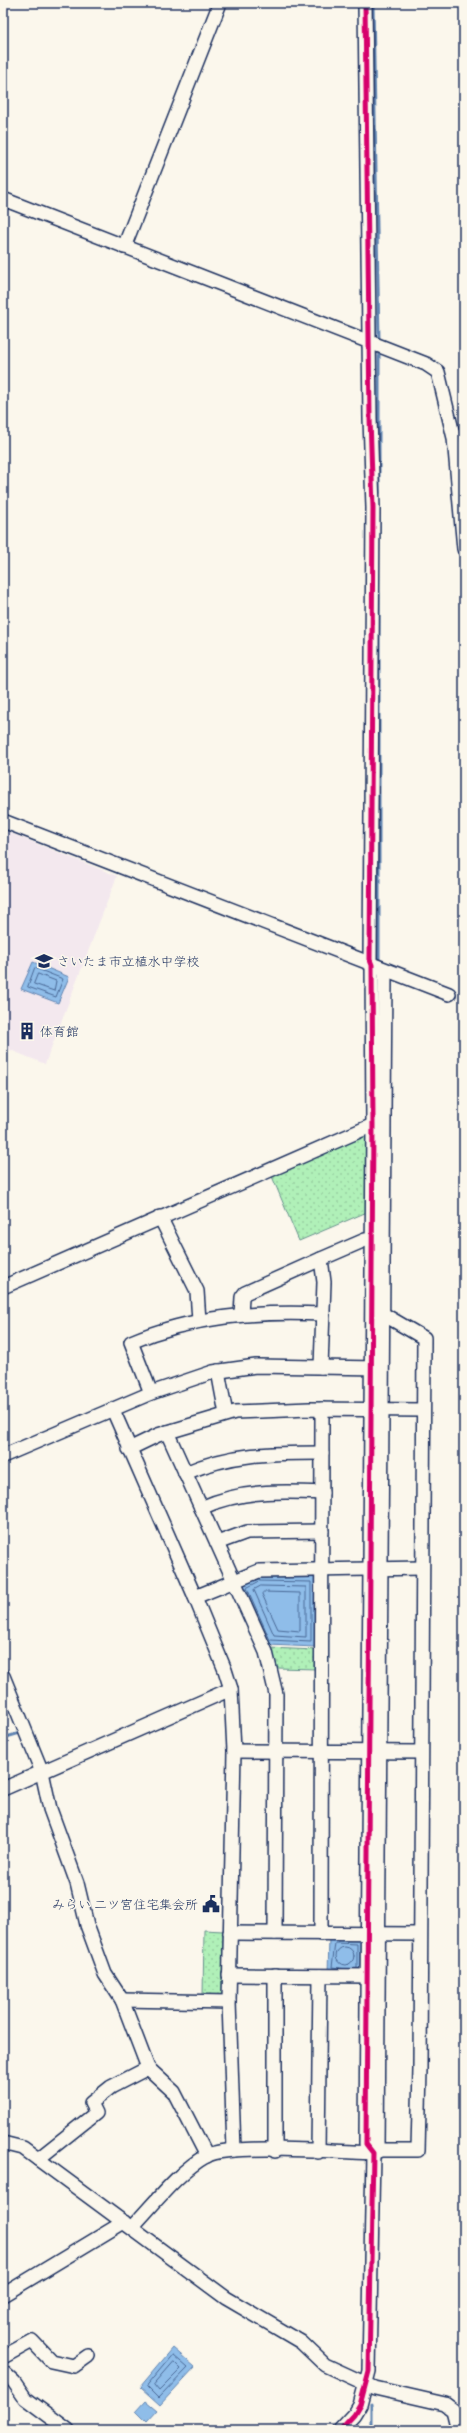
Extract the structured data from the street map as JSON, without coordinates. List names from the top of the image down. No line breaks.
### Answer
{"places":{"school or university":["さいたま市立植水中学校"],"building":["体育館"],"public building":["みらい 二ツ宮住宅集会所"]}}
